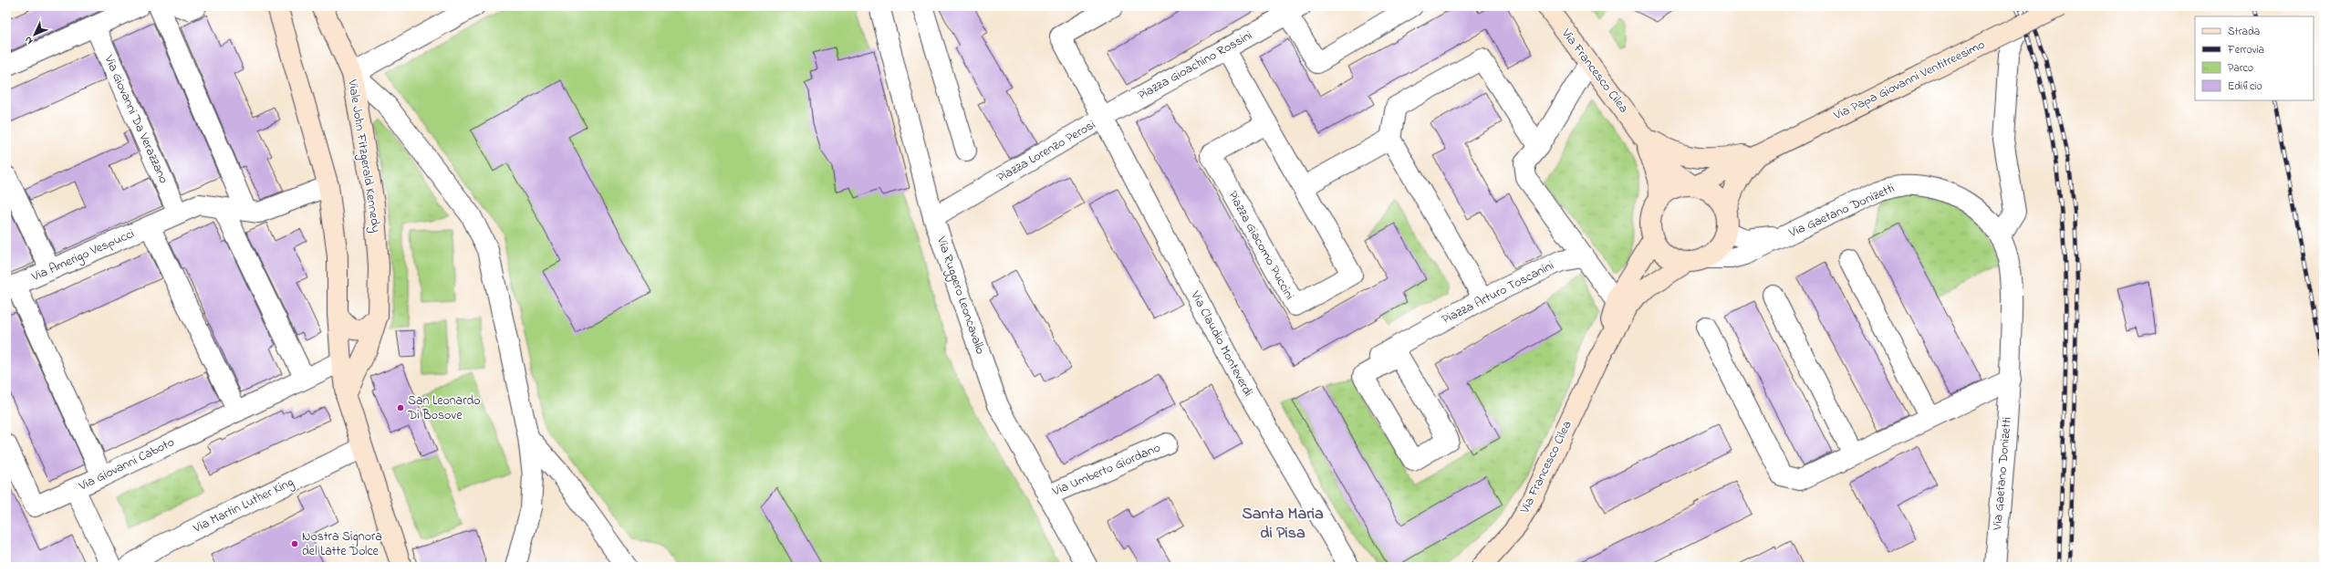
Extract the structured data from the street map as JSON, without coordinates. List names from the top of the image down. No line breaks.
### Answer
{"streets":{"street":["Piazza Gioachino Rossini","Via Francesco Cilea","Via Papa Giovanni Ventitreesimo","Via Giovanni Da Verazzano","Piazza Lorenzo Perosi","Viale John Fitzgerald Kennedy","Via Gaetano Donizetti","Piazza Giacomo Puccini","Via Amerigo Vespucci","Piazza Arturo Toscanini","Via Ruggero Leoncavallo","Via Claudio Monteverdi","Via Giovanni Caboto","Via Umberto Giordano","Via Martin Luther King"]},"crossings":[["Piazza Gioachino Rossini","Piazza Lorenzo Perosi"],["Piazza Gioachino Rossini","Piazza Giacomo Puccini"],["Piazza Gioachino Rossini","Via Claudio Monteverdi"],["Via Francesco Cilea","Via Papa Giovanni Ventitreesimo"],["Via Francesco Cilea","Via Gaetano Donizetti"],["Via Papa Giovanni Ventitreesimo","Via Gaetano Donizetti"],["Via Giovanni Da Verazzano","Via Amerigo Vespucci"],["Piazza Lorenzo Perosi","Via Ruggero Leoncavallo"],["Piazza Lorenzo Perosi","Via Claudio Monteverdi"],["Via Amerigo Vespucci","Via Giovanni Caboto"],["Via Ruggero Leoncavallo","Via Umberto Giordano"]],"districts":["Santa Maria di Pisa"],"places":["San Leonardo Di Bosove","Nostra Signora del Latte Dolce"],"legend":["Strada","Ferrovia","Parco","Edificio"],"north":"bottom left"}
